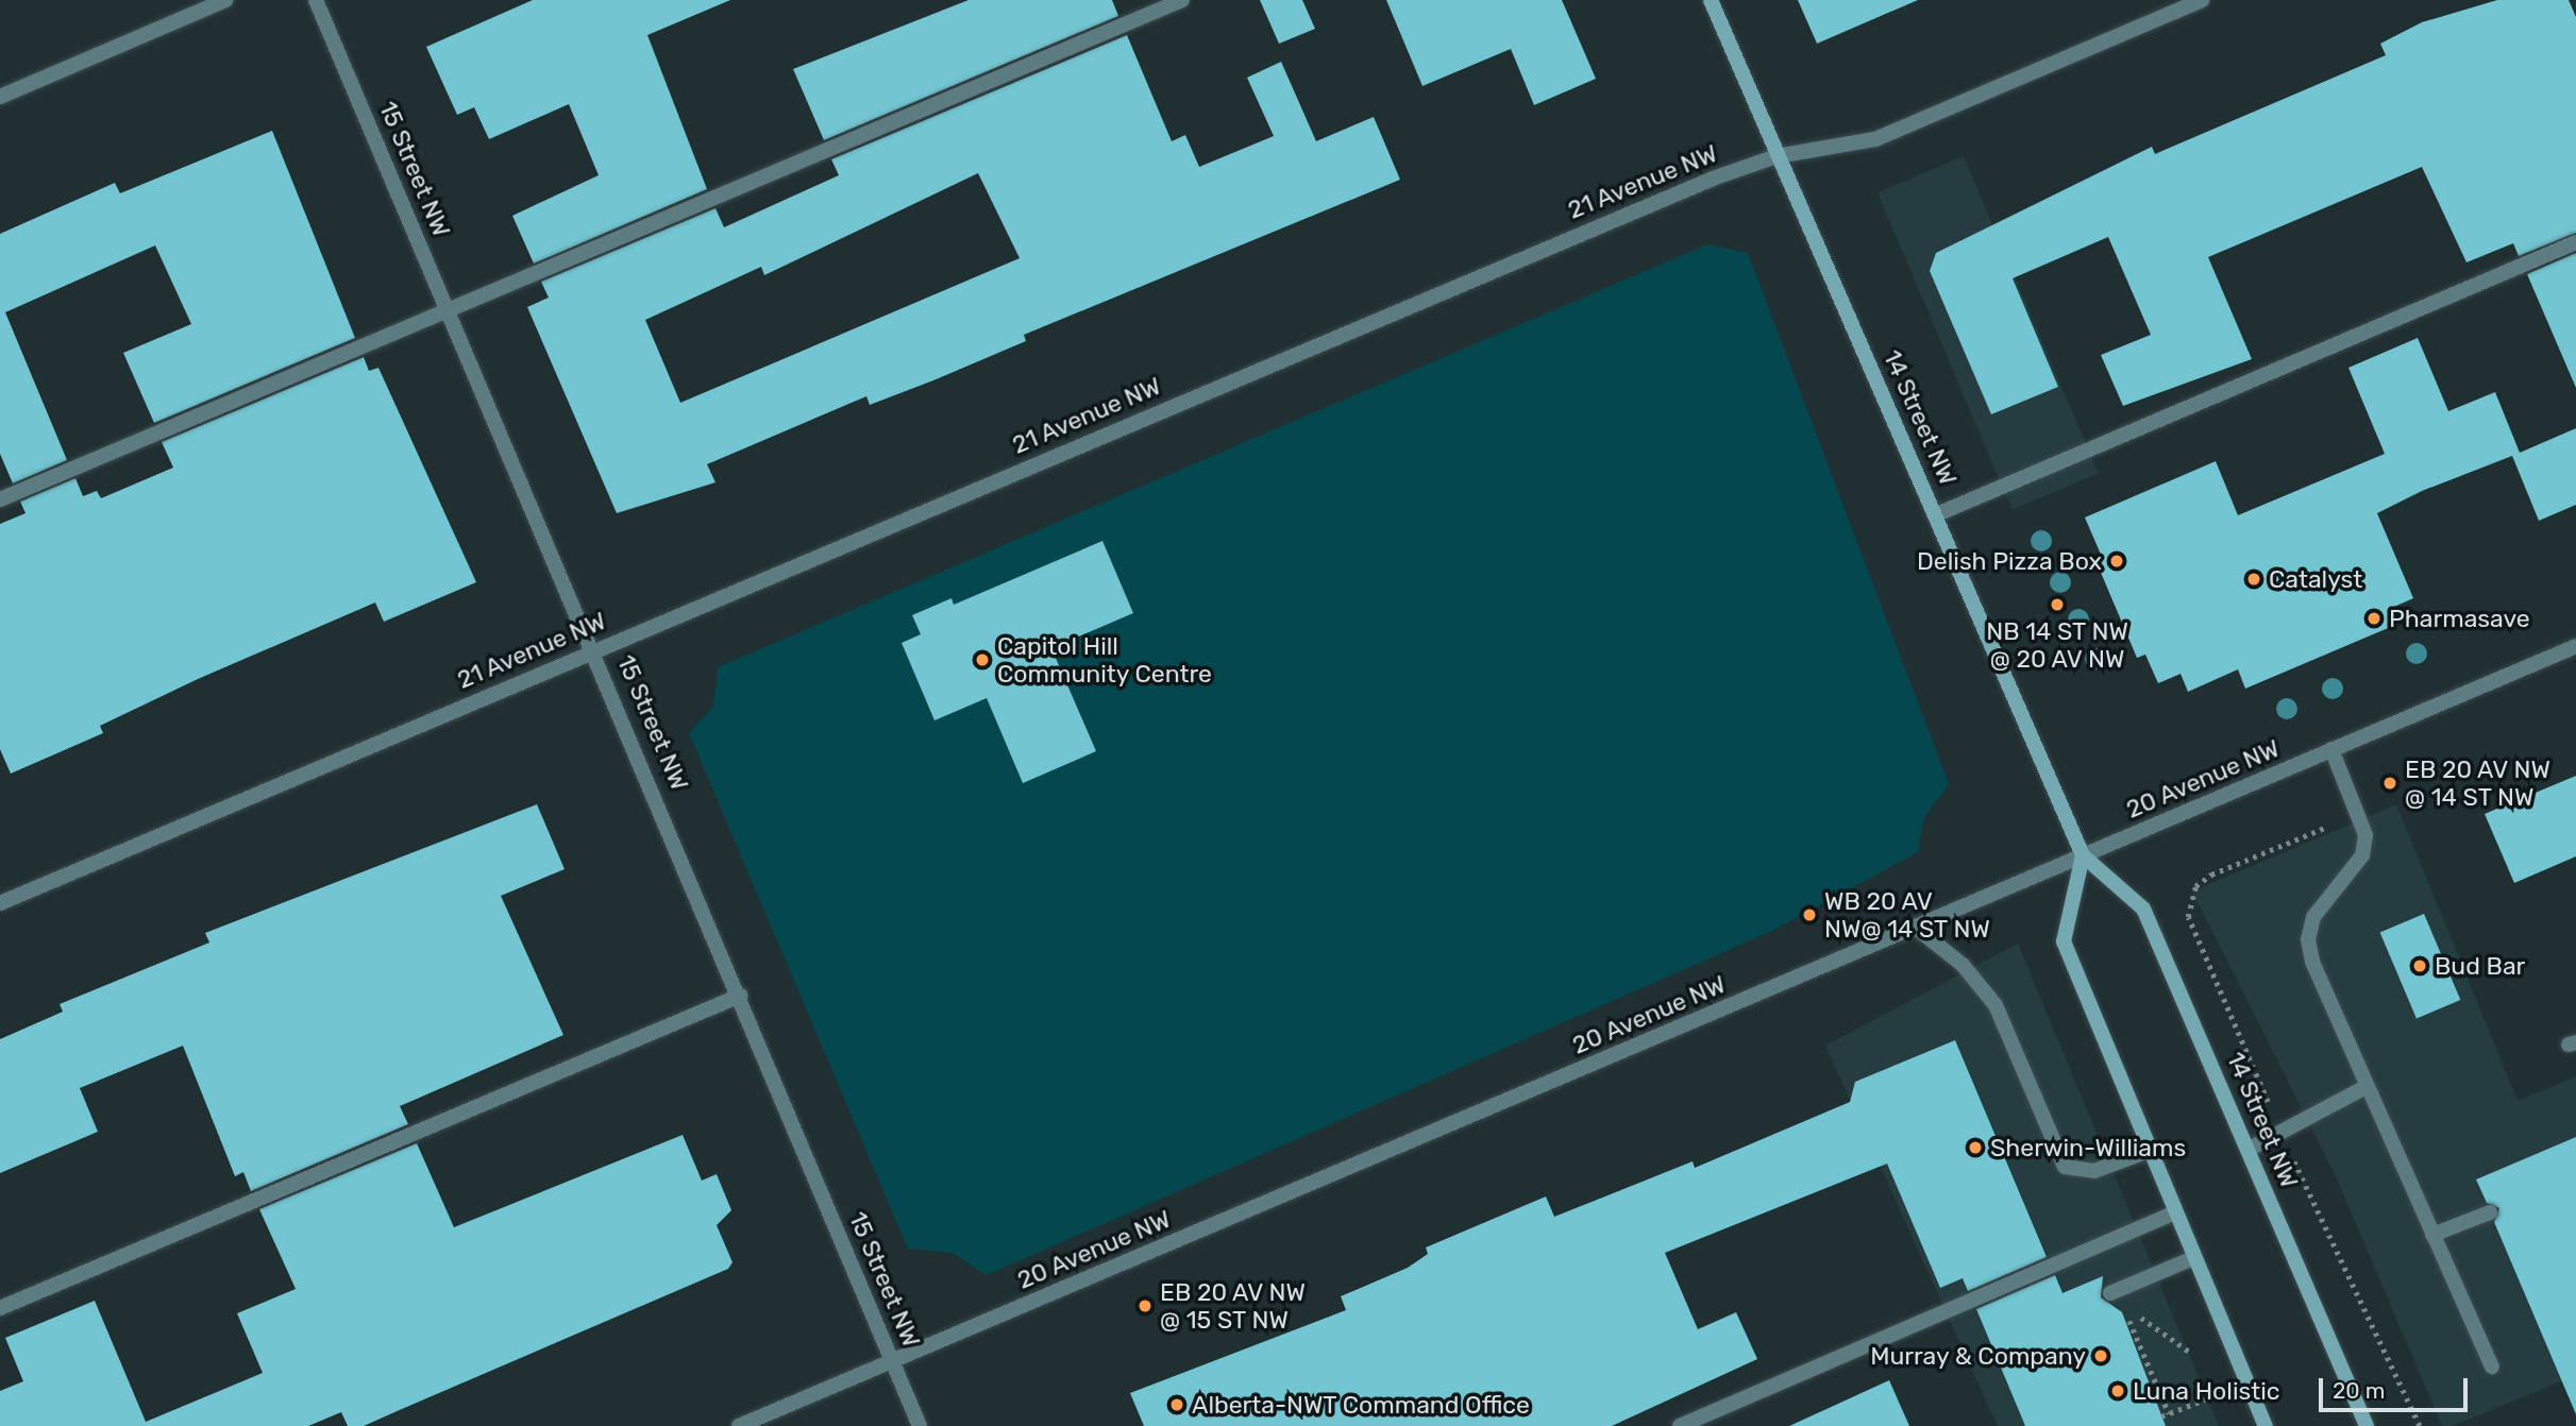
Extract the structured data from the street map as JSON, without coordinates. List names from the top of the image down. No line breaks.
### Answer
{"streets":{"main road":["14 Street NW"],"street":["15 Street NW","21 Avenue NW","20 Avenue NW"]},"crossings":[["15 Street NW","21 Avenue NW"],["15 Street NW","20 Avenue NW"],["21 Avenue NW","14 Street NW"],["14 Street NW","20 Avenue NW"]],"places":["Delish Pizza Box","Catalyst","NB 14 ST NW @ 20 AV NW","Pharmasave","Capitol Hill Community Centre","EB 20 AV NW @ 14 ST NW","WB 20 AV NW@ 14 ST NW","Bud Bar","Sherwin-Williams","EB 20 AV NW @ 15 ST NW","Murray & Company","Luna Holistic","Alberta-NWT Command Office"],"scale_bar":"20 m"}
